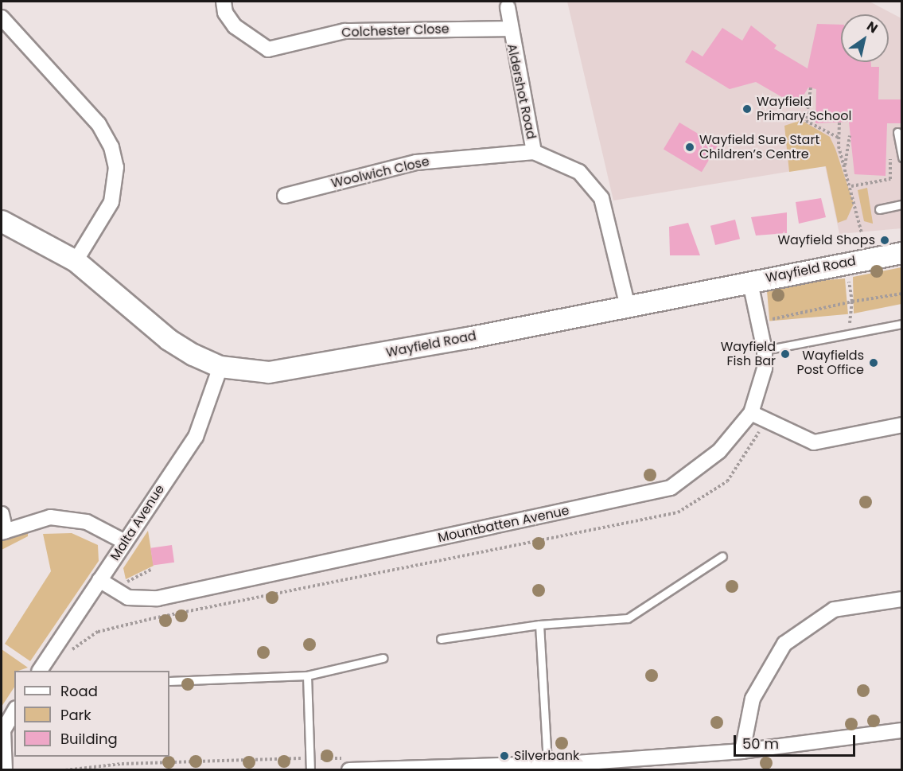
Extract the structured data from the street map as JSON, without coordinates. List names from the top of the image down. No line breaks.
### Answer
{"streets":{"street":["Colchester Close","Aldershot Road","Woolwich Close","Wayfield Road","Malta Avenue","Mountbatten Avenue"]},"crossings":[["Colchester Close","Aldershot Road"],["Aldershot Road","Woolwich Close"],["Aldershot Road","Wayfield Road"],["Wayfield Road","Malta Avenue"],["Wayfield Road","Mountbatten Avenue"],["Malta Avenue","Mountbatten Avenue"]],"places":["Wayfield Primary School","Wayfield Sure Start Children’s Centre","Wayfield Shops","Wayfield Fish Bar","Wayfields Post Office","Silverbank"],"legend":["Road","Park","Building"],"scale_bar":"50 m","north":"top right"}
